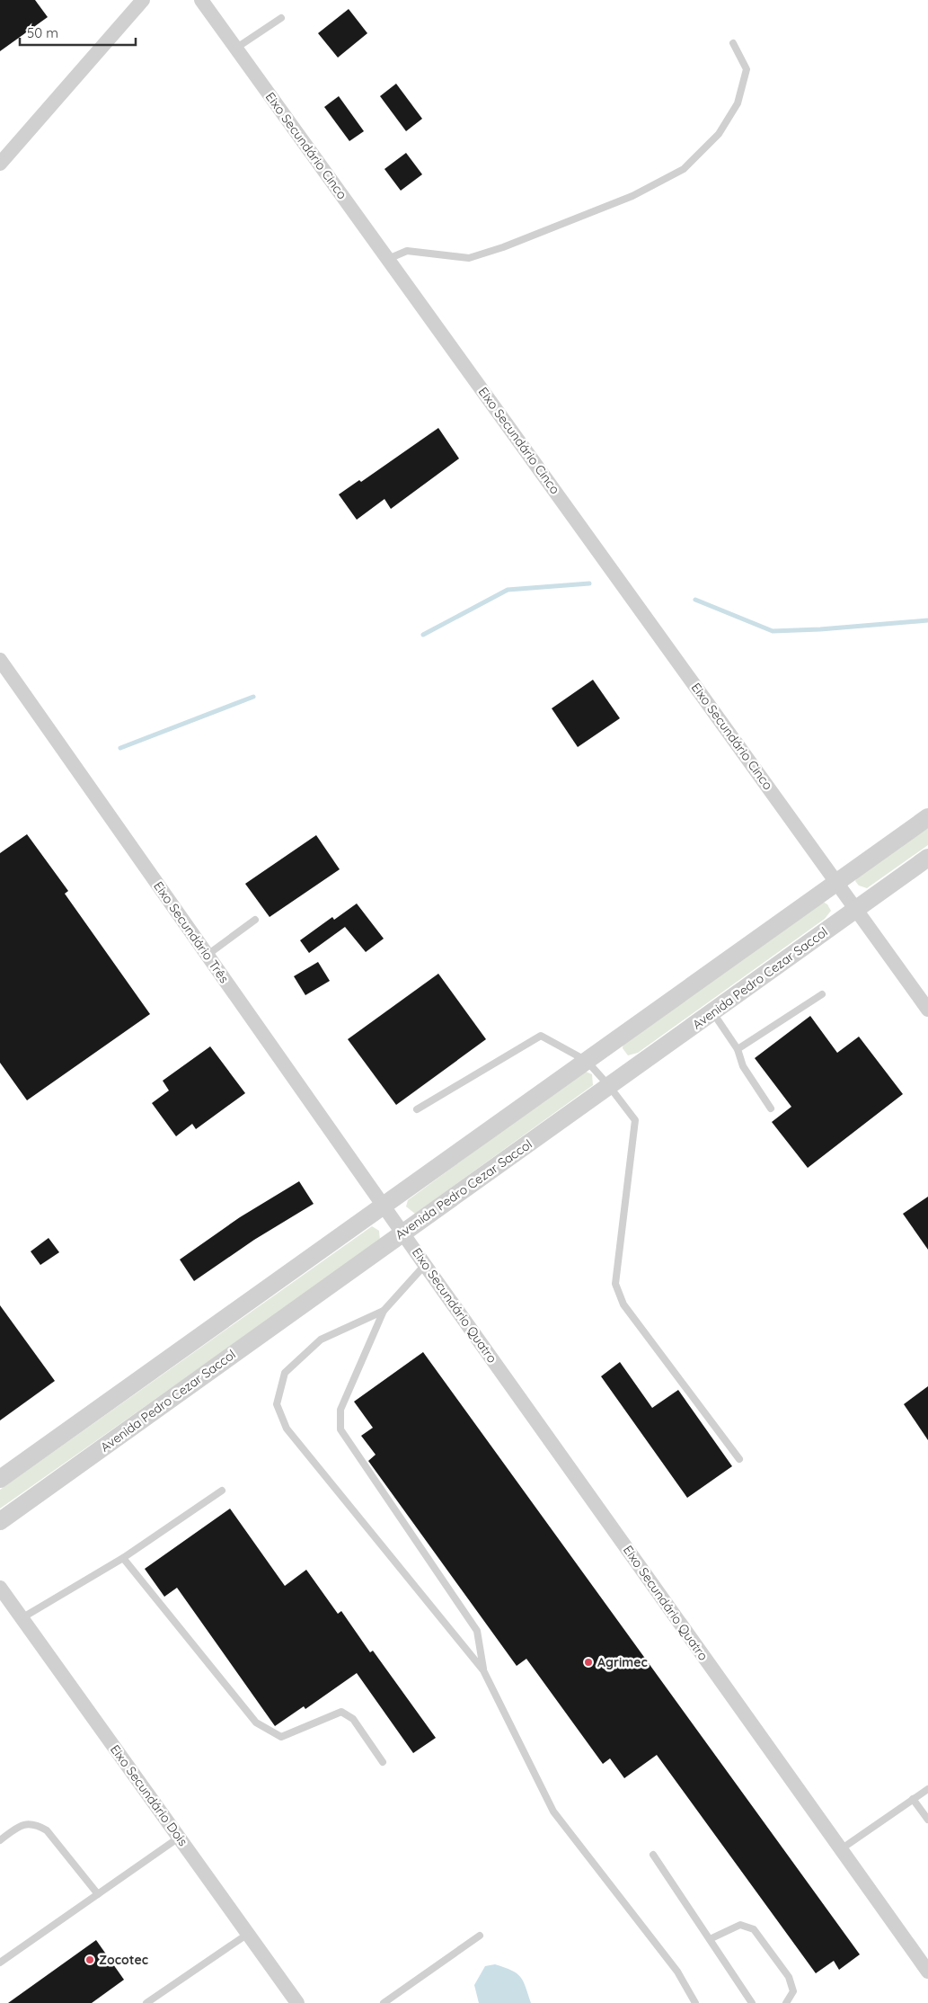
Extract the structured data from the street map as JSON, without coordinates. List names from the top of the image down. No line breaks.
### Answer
{"streets":{"street":["Eixo Secundário Cinco","Eixo Secundário Três","Avenida Pedro Cezar Saccol","Eixo Secundário Quatro","Eixo Secundário Dois"]},"crossings":[["Eixo Secundário Cinco","Avenida Pedro Cezar Saccol"],["Eixo Secundário Três","Avenida Pedro Cezar Saccol"],["Eixo Secundário Três","Eixo Secundário Quatro"],["Avenida Pedro Cezar Saccol","Eixo Secundário Quatro"]],"places":["Agrimec","Zocotec"],"scale_bar":"50 m"}
